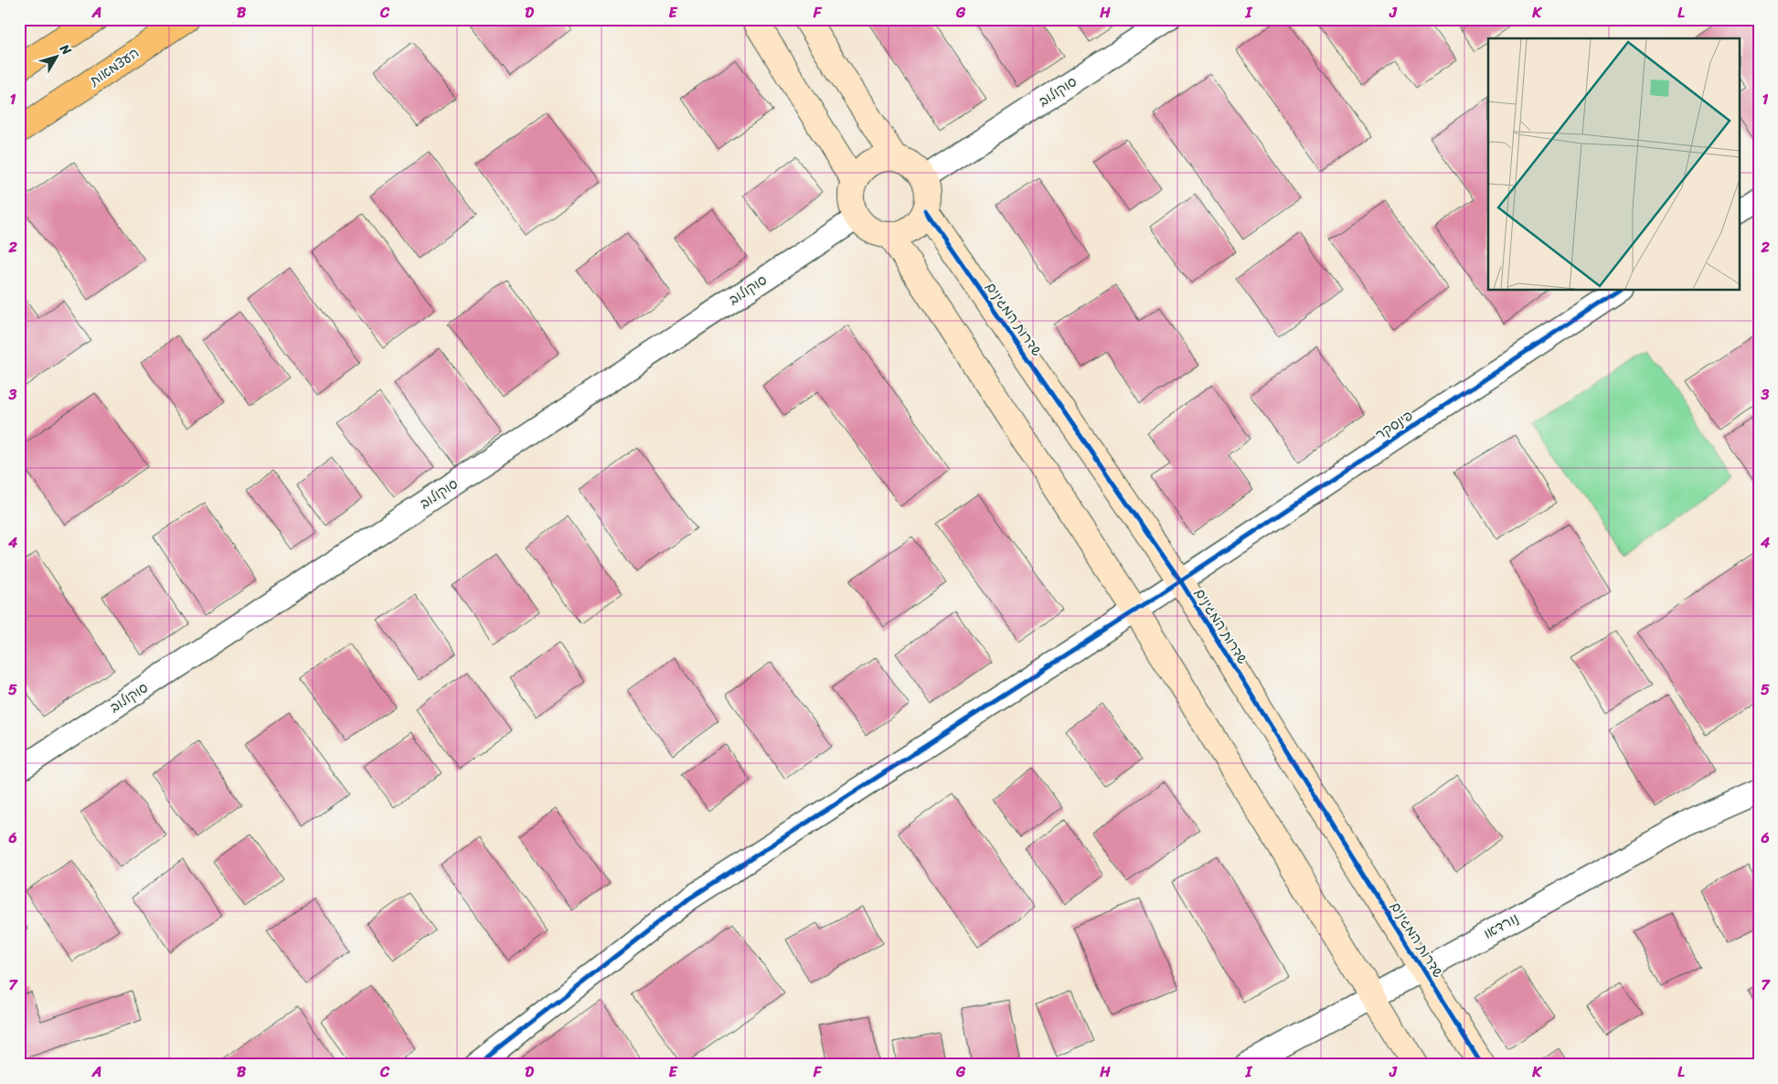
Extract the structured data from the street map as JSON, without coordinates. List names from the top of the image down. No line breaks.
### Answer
{"streets":{"main road":["העצמאות"],"street":["סוקולוב","שדרות המגינים","פינסקר","נורדאו"]},"crossings":[["סוקולוב","שדרות המגינים"],["שדרות המגינים","פינסקר"],["שדרות המגינים","נורדאו"]],"north":"top right","grid":{"columns":["A","B","C","D","E","F","G","H","I","J","K","L"],"rows":["1","2","3","4","5","6","7"]}}
